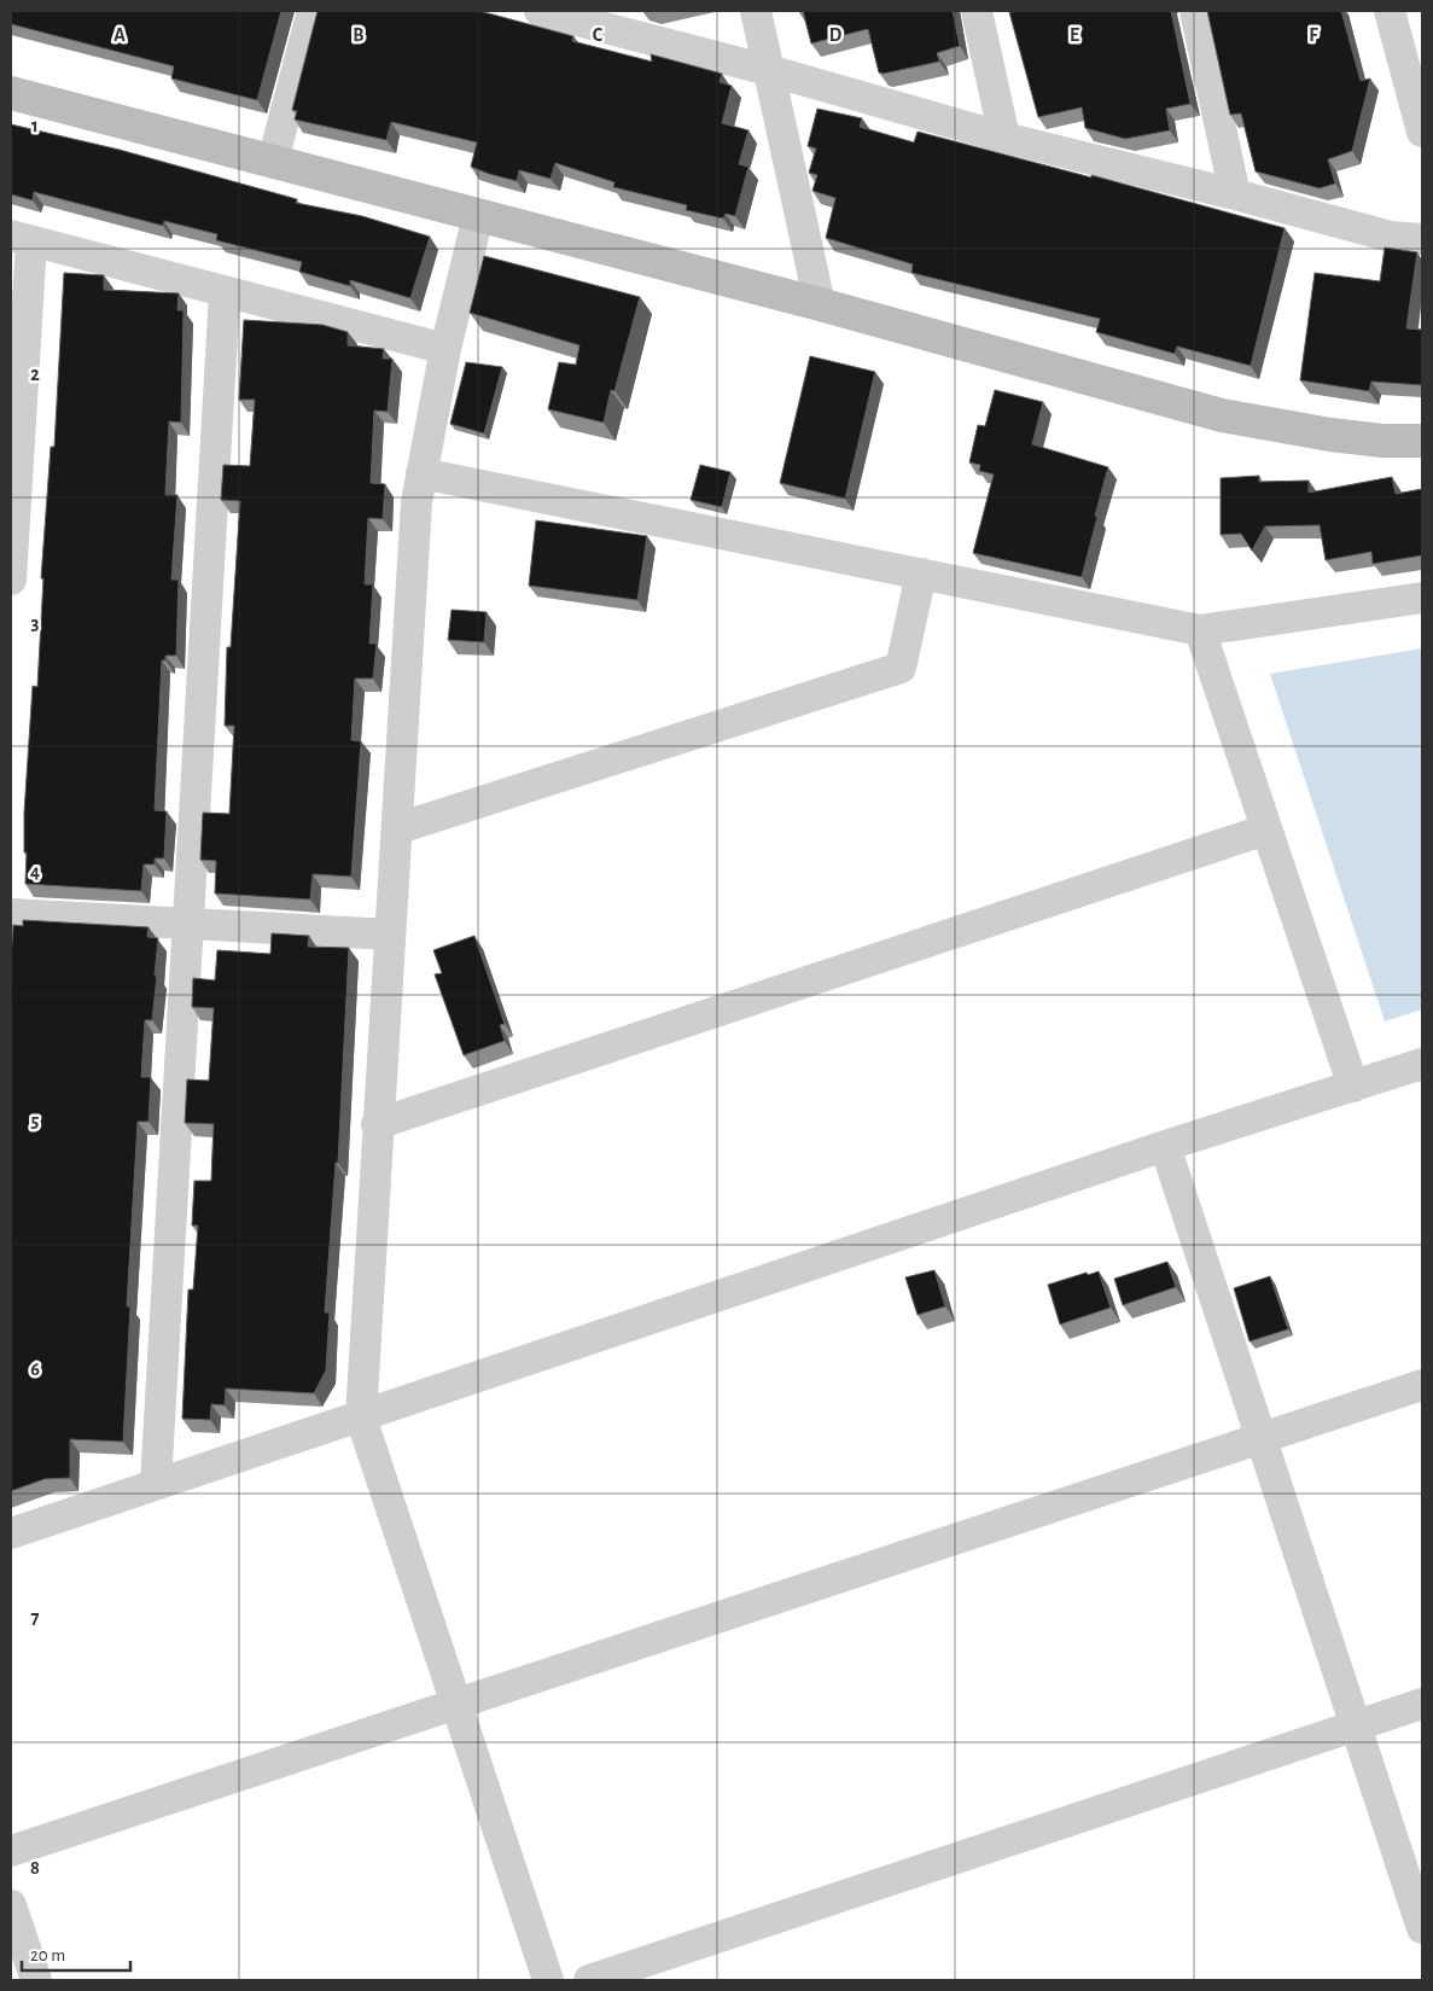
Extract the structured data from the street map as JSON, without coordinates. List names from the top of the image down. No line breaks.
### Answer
{"scale_bar":"20 m","grid":{"columns":["A","B","C","D","E","F"],"rows":["1","2","3","4","5","6","7","8"]}}
